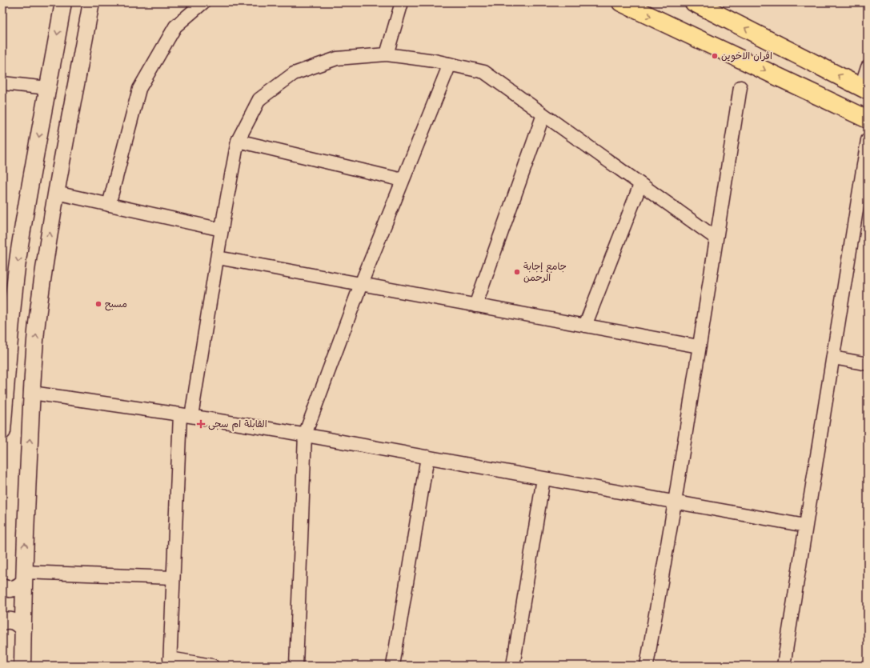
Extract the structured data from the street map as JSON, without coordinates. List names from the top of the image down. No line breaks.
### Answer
{"places":{"other":["افران الاخوين","جامع إجابة الرحمن","مسبح"],"health":["القابلة ام سجى"]}}
